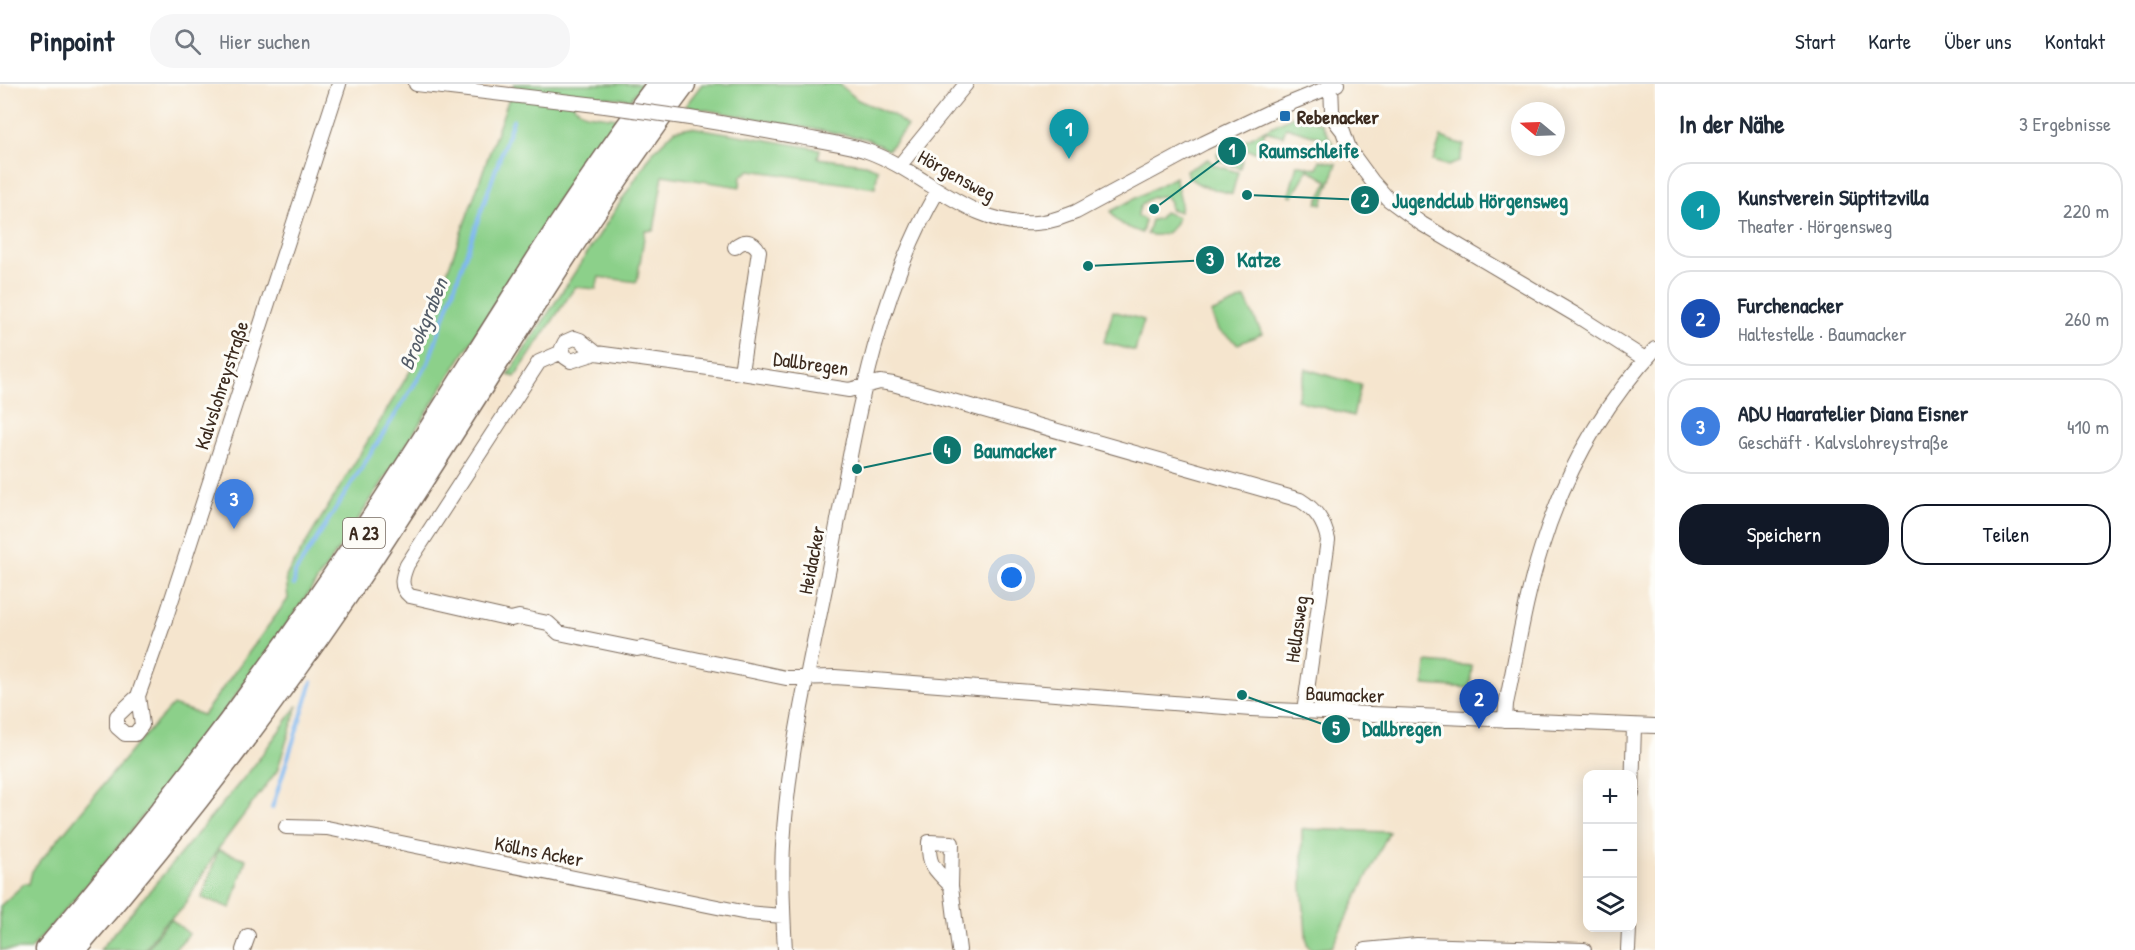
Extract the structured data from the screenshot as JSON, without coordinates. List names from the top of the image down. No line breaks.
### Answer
{"streets":{"highway":["A 23"],"street":["Hörgensweg","Dallbregen","Kalvslohreystraße","Heidacker","Hellasweg","Baumacker","Köllns Acker"]},"crossings":[["Hörgensweg","Heidacker"],["Dallbregen","Heidacker"],["Dallbregen","Hellasweg"],["Dallbregen","Baumacker"],["Heidacker","Baumacker"],["Heidacker","Köllns Acker"],["Hellasweg","Baumacker"]],"water":["Brookgraben"],"places":{"transit":["Rebenacker"],"other":["Jugendclub Hörgensweg","Raumschleife","Katze","Baumacker","Dallbregen"]},"north":"left","page":{"header":"Pinpoint","search":"Hier suchen","nav":["Start","Karte","Über uns","Kontakt"],"heading":["In der Nähe","3 Ergebnisse"],"pins":["1","3","2"],"list":[{"mark":"1","name":"Kunstverein Süptitzvilla","note":"Theater · Hörgensweg","value":"220 m"},{"mark":"2","name":"Furchenacker","note":"Haltestelle · Baumacker","value":"260 m"},{"mark":"3","name":"ADU Haaratelier Diana Eisner","note":"Geschäft · Kalvslohreystraße","value":"410 m"}],"buttons":["Speichern","Teilen"],"map_buttons":["+","−"]}}
